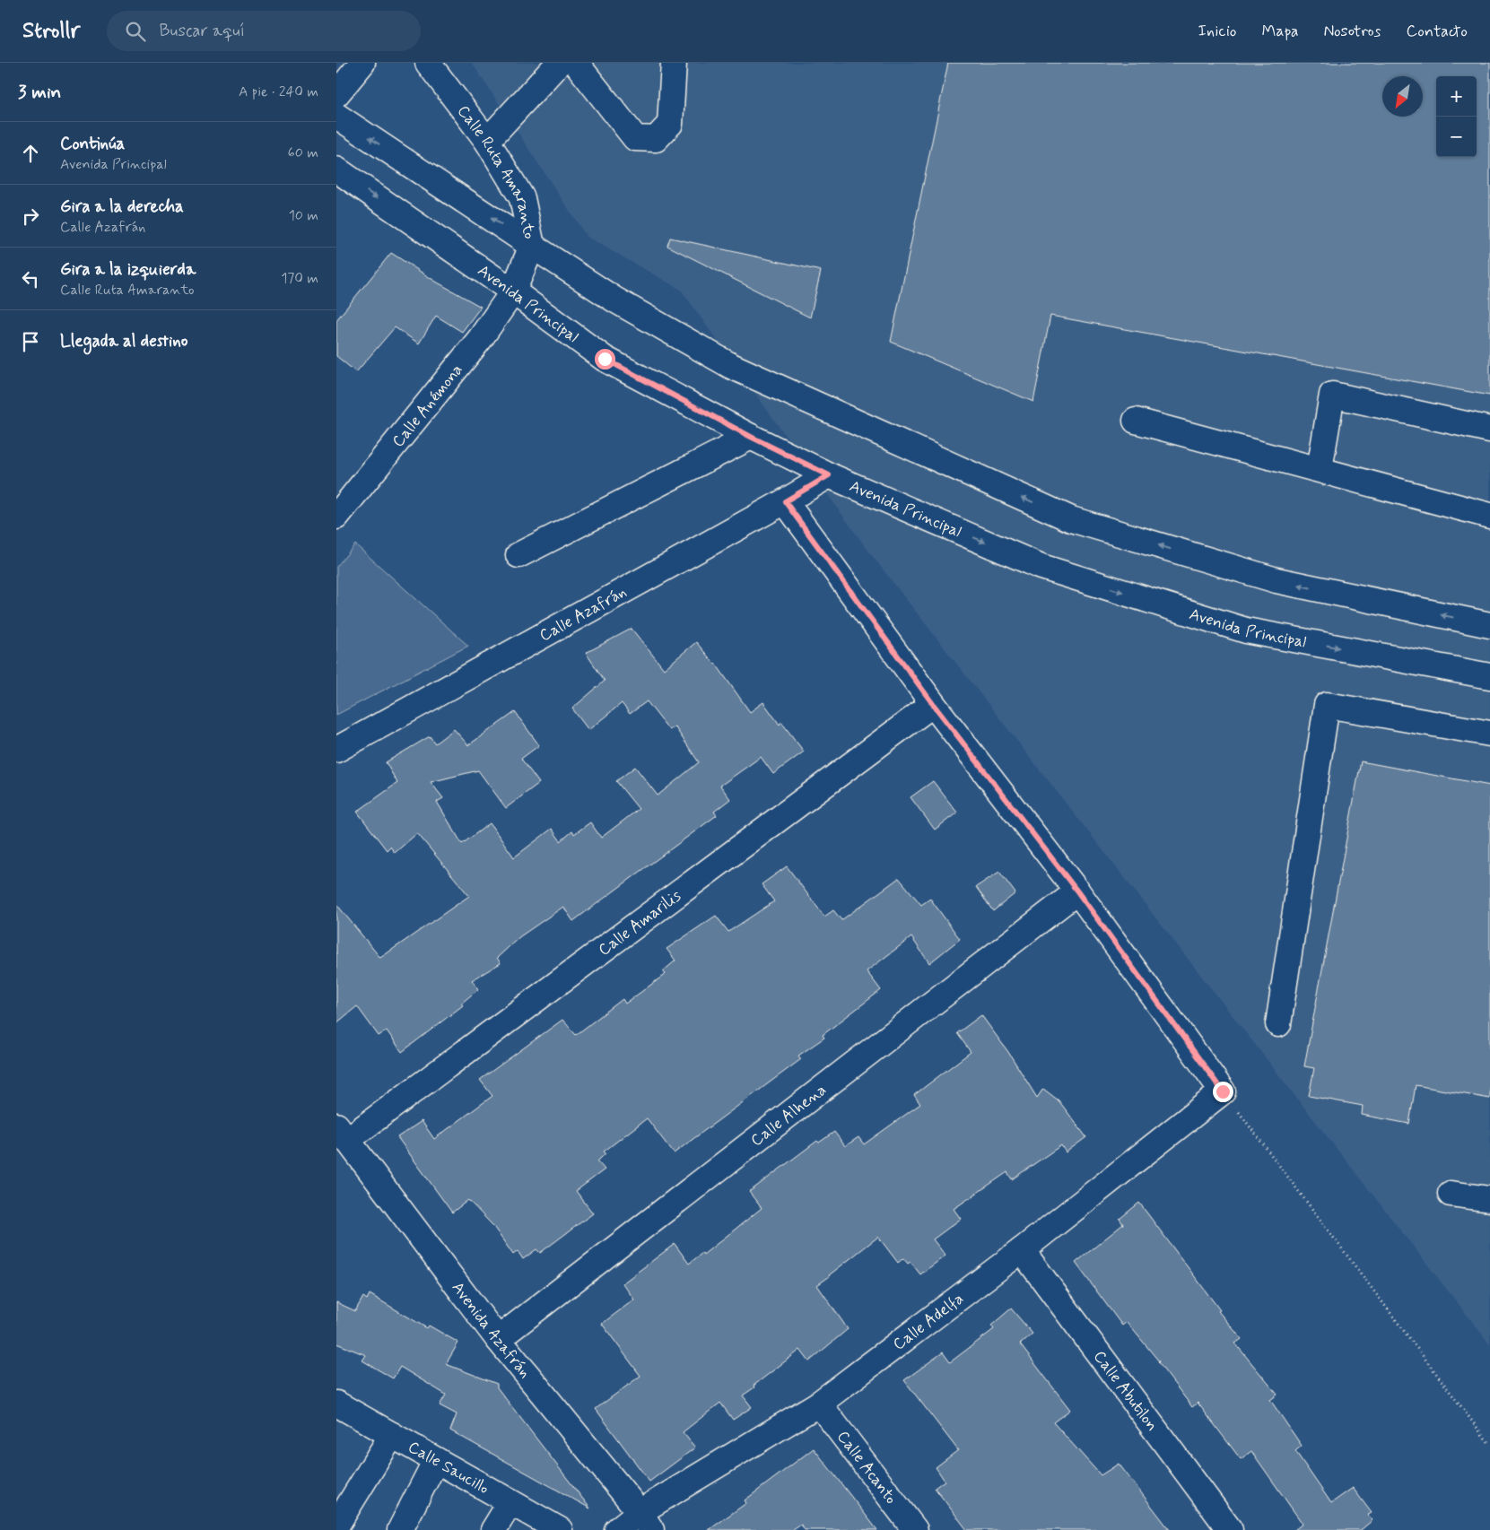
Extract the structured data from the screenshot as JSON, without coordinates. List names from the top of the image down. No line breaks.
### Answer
{"streets":{"street":["Calle Ruta Amaranto","Avenida Principal","Calle Anémona","Calle Azafrán","Calle Amarilis","Calle Alhena","Calle Adelfa","Avenida Azafrán","Calle Abutilon","Calle Acanto","Calle Saucillo"]},"crossings":[["Calle Ruta Amaranto","Avenida Principal"],["Calle Ruta Amaranto","Calle Anémona"],["Avenida Principal","Calle Anémona"],["Avenida Principal","Calle Azafrán"],["Calle Amarilis","Avenida Azafrán"],["Calle Alhena","Avenida Azafrán"],["Calle Adelfa","Avenida Azafrán"],["Calle Adelfa","Calle Abutilon"],["Calle Adelfa","Calle Acanto"]],"north":"bottom left","page":{"header":"Strollr","search":"Buscar aquí","nav":["Inicio","Mapa","Nosotros","Contacto"],"heading":["3 min","A pie · 240 m"],"map_buttons":["+","−"],"list":[["Continúa","Avenida Principal","60 m"],["Gira a la derecha","Calle Azafrán","10 m"],["Gira a la izquierda","Calle Ruta Amaranto","170 m"],"Llegada al destino"]}}
